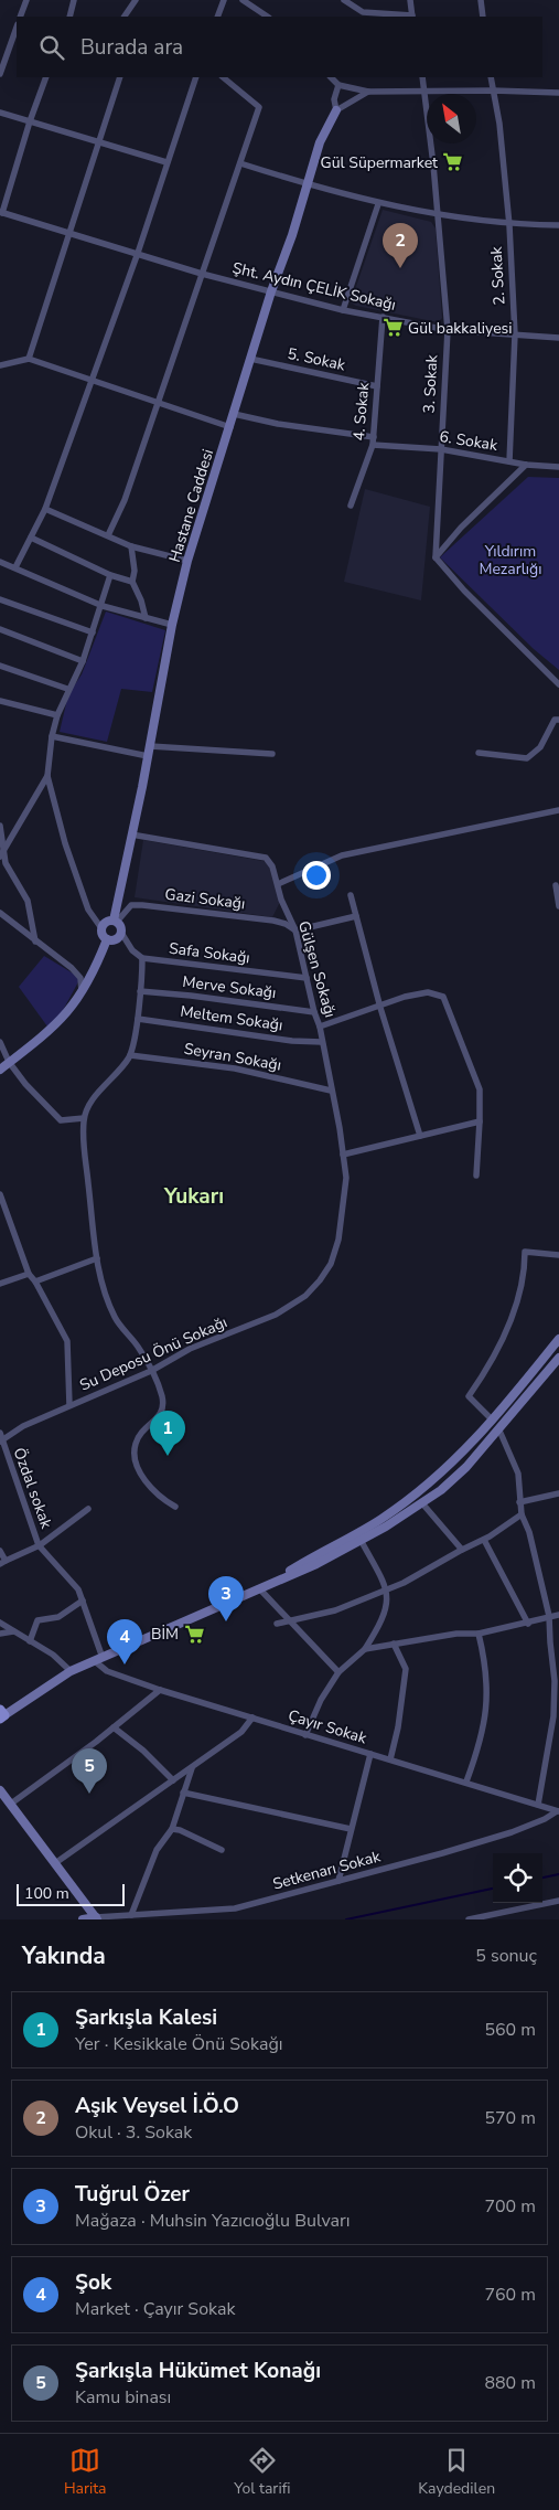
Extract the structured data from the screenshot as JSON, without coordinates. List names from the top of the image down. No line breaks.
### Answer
{"streets":{"street":["2. Sokak","Şht. Aydın ÇELİK Sokağı","5. Sokak","3. Sokak","4. Sokak","6. Sokak","Hastane Caddesi","Gazi Sokağı","Safa Sokağı","Gülşen Sokağı","Merve Sokağı","Meltem Sokağı","Seyran Sokağı","Su Deposu Önü Sokağı","Özdal sokak","Çayır Sokak","Setkenarı Sokak"]},"crossings":[["2. Sokak","Şht. Aydın ÇELİK Sokağı"],["2. Sokak","6. Sokak"],["Şht. Aydın ÇELİK Sokağı","3. Sokak"],["Şht. Aydın ÇELİK Sokağı","4. Sokak"],["Şht. Aydın ÇELİK Sokağı","Hastane Caddesi"],["5. Sokak","4. Sokak"],["5. Sokak","Hastane Caddesi"],["3. Sokak","6. Sokak"],["4. Sokak","6. Sokak"],["Hastane Caddesi","Gazi Sokağı"],["Hastane Caddesi","Gülşen Sokağı"],["Gazi Sokağı","Gülşen Sokağı"],["Safa Sokağı","Gülşen Sokağı"],["Gülşen Sokağı","Merve Sokağı"],["Gülşen Sokağı","Meltem Sokağı"],["Gülşen Sokağı","Seyran Sokağı"],["Gülşen Sokağı","Su Deposu Önü Sokağı"],["Su Deposu Önü Sokağı","Özdal sokak"],["Özdal sokak","Çayır Sokak"],["Çayır Sokak","Setkenarı Sokak"]],"districts":["Yukarı"],"parks":["Yıldırım Mezarlığı"],"places":{"supermarket":["Gül Süpermarket","Gül bakkaliyesi","BİM"]},"scale_bar":"100 m","north":"top left","page":{"search":"Burada ara","pins":["2","1","3","4","5"],"scale":"100 m","heading":["Yakında","5 sonuç"],"list":[{"mark":"1","name":"Şarkışla Kalesi","note":"Yer · Kesikkale Önü Sokağı","value":"560 m"},{"mark":"2","name":"Aşık Veysel İ.Ö.O","note":"Okul · 3. Sokak","value":"570 m"},{"mark":"3","name":"Tuğrul Özer","note":"Mağaza · Muhsin Yazıcıoğlu Bulvarı","value":"700 m"},{"mark":"4","name":"Şok","note":"Market · Çayır Sokak","value":"760 m"},{"mark":"5","name":"Şarkışla Hükümet Konağı","note":"Kamu binası","value":"880 m"}],"nav":["Harita","Yol tarifi","Kaydedilen"]}}
